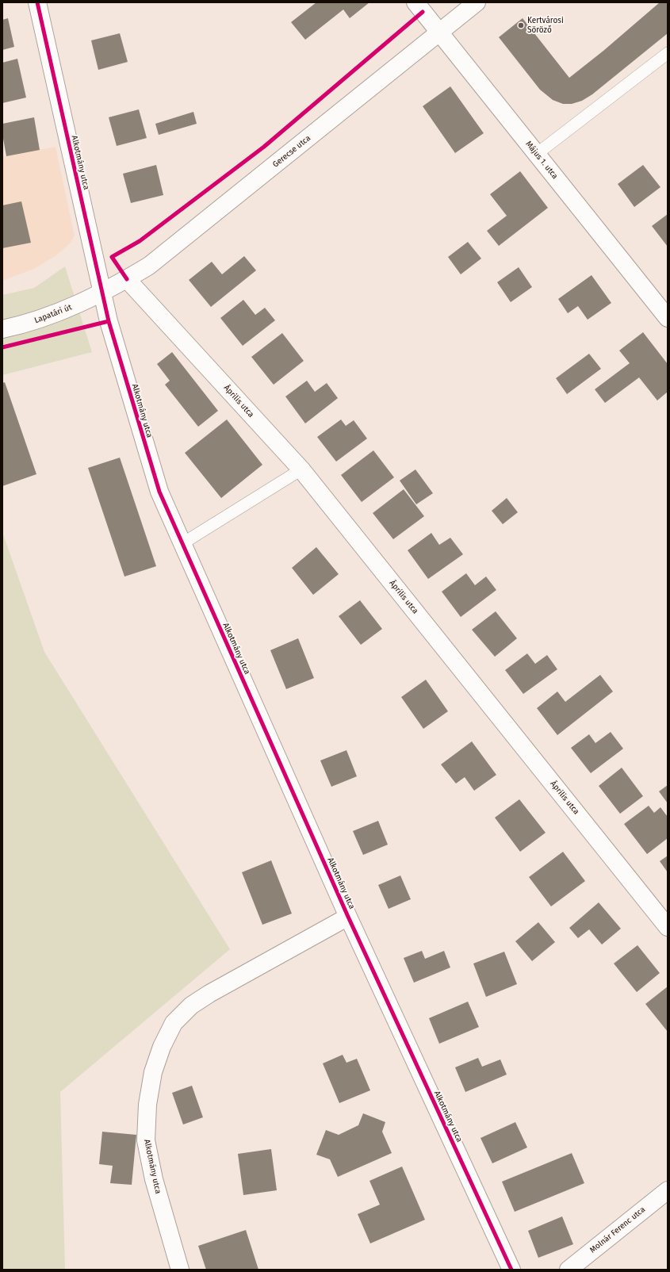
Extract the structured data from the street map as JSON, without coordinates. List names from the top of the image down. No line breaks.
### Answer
{"streets":{"street":["Gerecse utca","Május 1. utca","Alkotmány utca","Lapatári út","Április utca","Molnár Ferenc utca"]},"crossings":[["Gerecse utca","Május 1. utca"],["Gerecse utca","Alkotmány utca"],["Gerecse utca","Lapatári út"],["Gerecse utca","Április utca"],["Alkotmány utca","Lapatári út"]],"places":["Kertvárosi Söröző"]}
